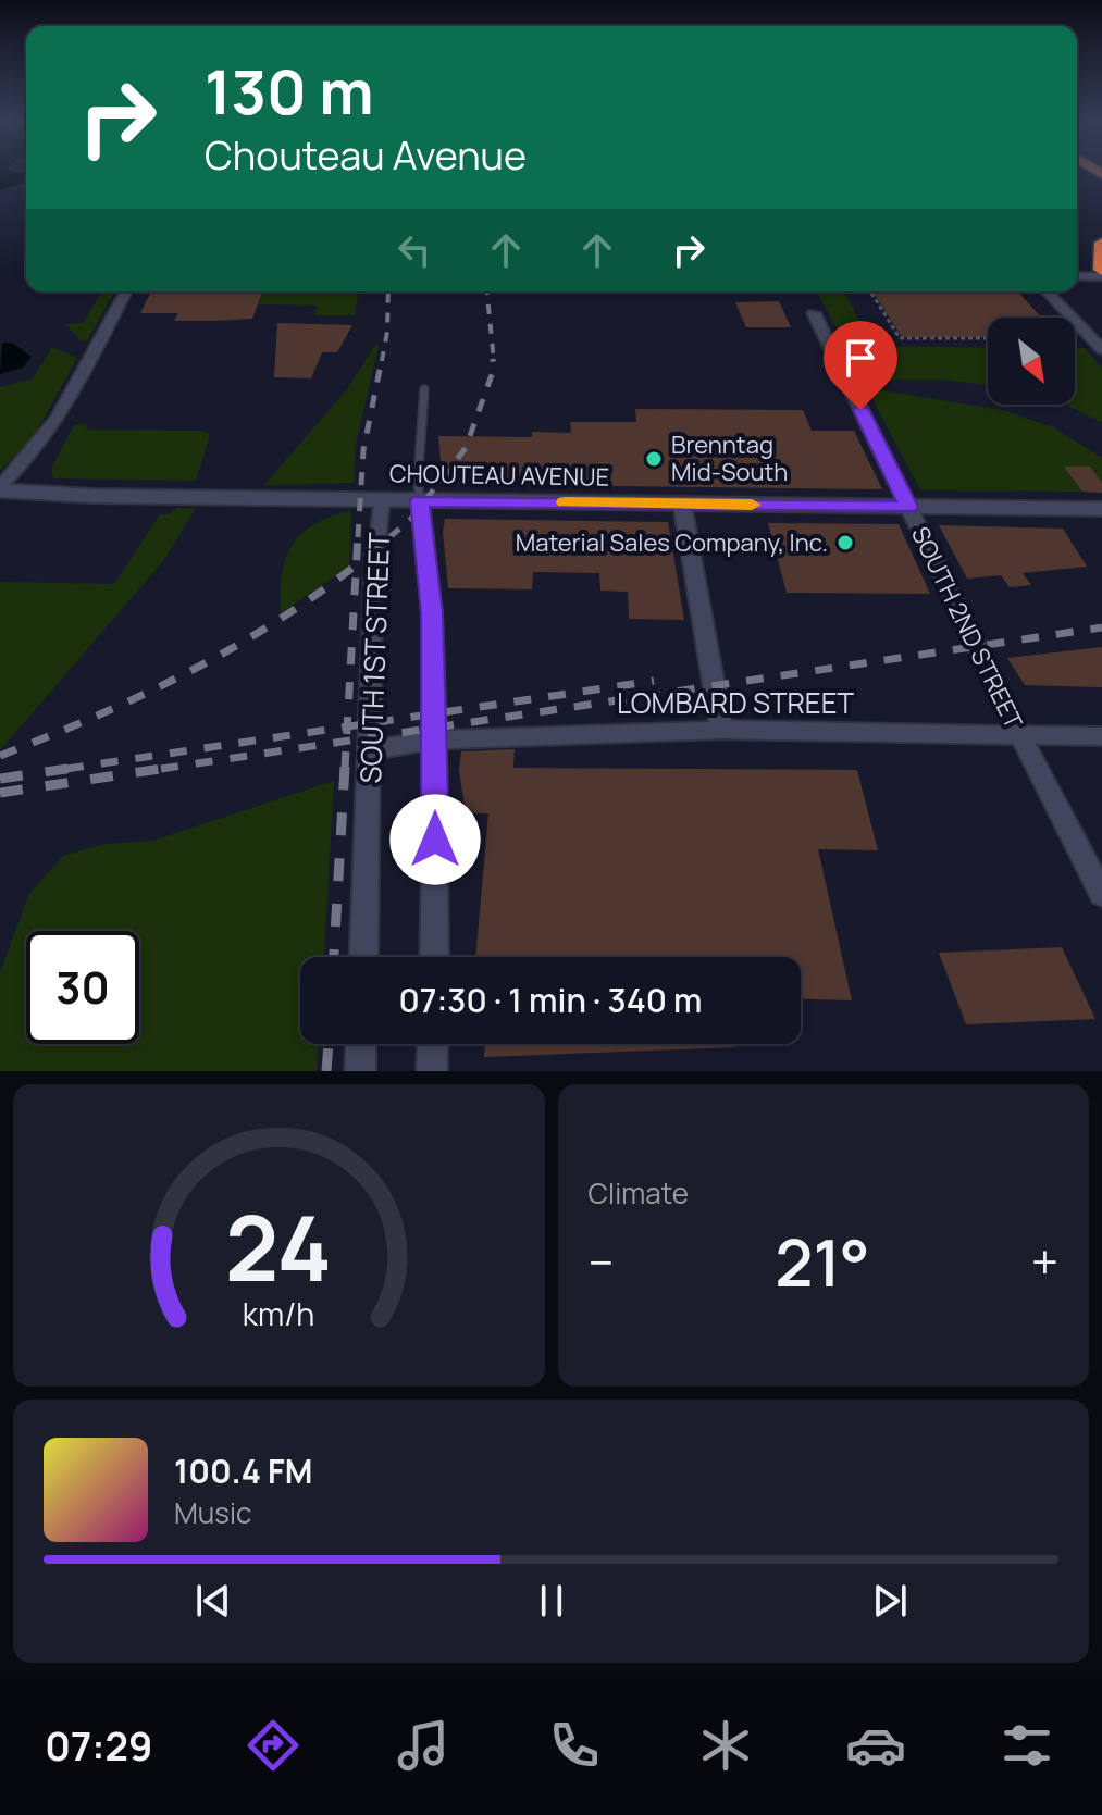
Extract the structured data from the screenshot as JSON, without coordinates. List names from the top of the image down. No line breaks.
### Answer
{"streets":{"street":["CHOUTEAU AVENUE","SOUTH 2ND STREET","SOUTH 1ST STREET","LOMBARD STREET"]},"crossings":[["CHOUTEAU AVENUE","SOUTH 2ND STREET"],["CHOUTEAU AVENUE","SOUTH 1ST STREET"],["SOUTH 2ND STREET","LOMBARD STREET"],["SOUTH 1ST STREET","LOMBARD STREET"]],"places":["Brenntag Mid-South","Material Sales Company, Inc."],"north":"bottom right","page":{"turn":["130 m","Chouteau Avenue"],"limit":"30","trip":"07:30 · 1 min · 340 m","tile":"Climate","heat":["−","21°","+"],"song":["100.4 FM","Music"],"tabs":"07:29","gauge":["24","km/h"]}}
